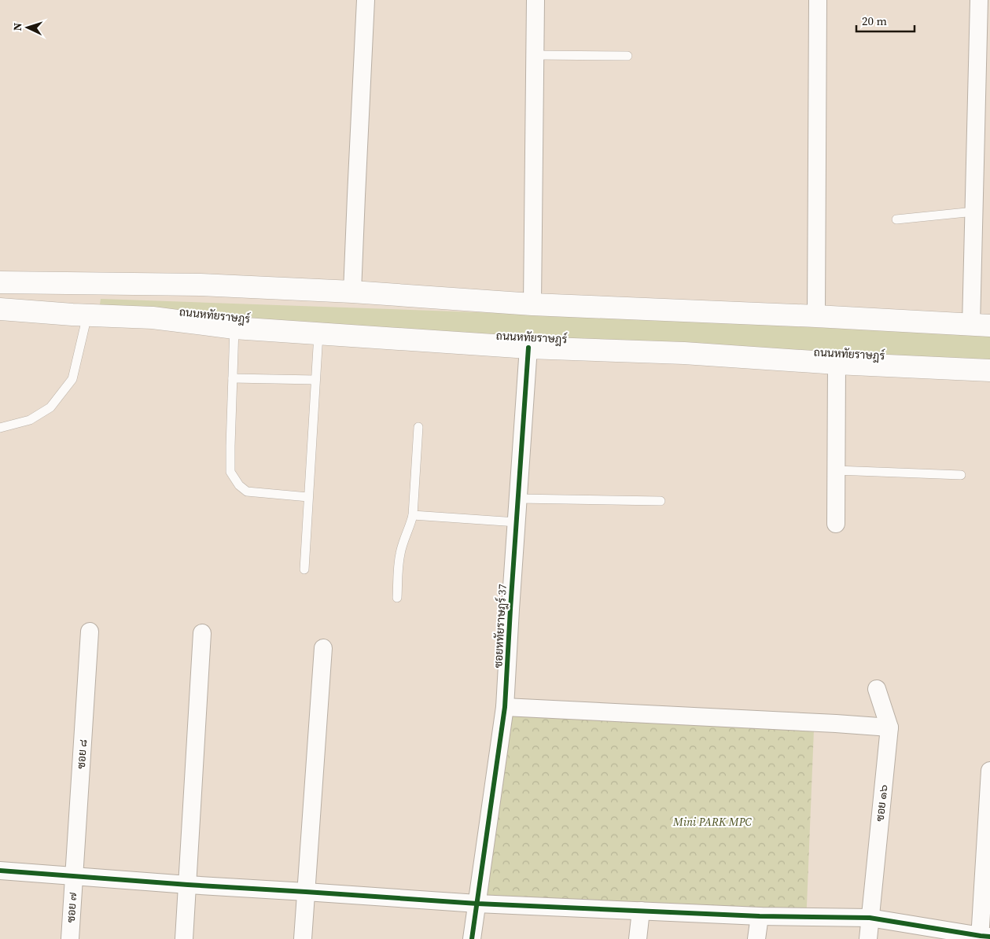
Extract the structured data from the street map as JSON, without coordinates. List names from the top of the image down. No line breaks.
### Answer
{"streets":{"main road":["ถนนหทัยราษฎร์"],"street":["ซอยหทัยราษฎร์ 37","ซอย ๘","ซอย ๑๖","ซอย ๗"]},"crossings":[["ถนนหทัยราษฎร์","ซอยหทัยราษฎร์ 37"],["ซอย ๘","ซอย ๗"]],"parks":["Mini PARK MPC"],"scale_bar":"20 m","north":"left"}
